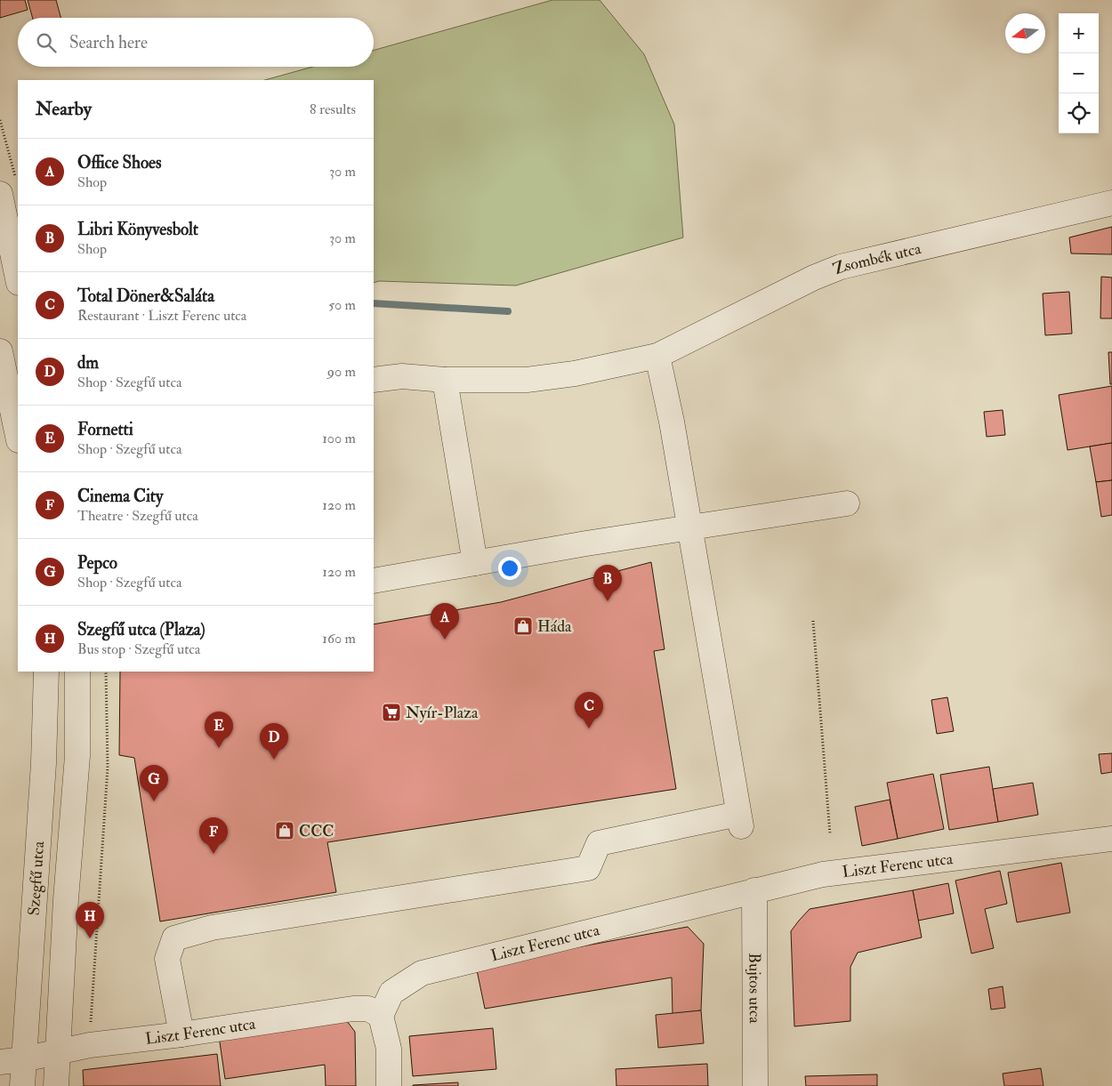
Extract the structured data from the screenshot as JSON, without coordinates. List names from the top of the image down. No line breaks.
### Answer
{"streets":{"street":["Zsombék utca","Liszt Ferenc utca","Szegfű utca","Bujtos utca"]},"crossings":[["Liszt Ferenc utca","Szegfű utca"],["Liszt Ferenc utca","Bujtos utca"]],"places":{"shop":["Háda","CCC"],"supermarket":["Nyír-Plaza"]},"north":"left","page":{"map_buttons":["+","−"],"search":"Search here","heading":["Nearby","8 results"],"list":[{"mark":"A","name":"Office Shoes","note":"Shop","value":"30 m"},{"mark":"B","name":"Libri Könyvesbolt","note":"Shop","value":"30 m"},{"mark":"C","name":"Total Döner&Saláta","note":"Restaurant · Liszt Ferenc utca","value":"50 m"},{"mark":"D","name":"dm","note":"Shop · Szegfű utca","value":"90 m"},{"mark":"E","name":"Fornetti","note":"Shop · Szegfű utca","value":"100 m"},{"mark":"F","name":"Cinema City","note":"Theatre · Szegfű utca","value":"120 m"},{"mark":"G","name":"Pepco","note":"Shop · Szegfű utca","value":"120 m"},{"mark":"H","name":"Szegfű utca (Plaza)","note":"Bus stop · Szegfű utca","value":"160 m"}],"pins":["B","A","C","E","D","G","F","H"]}}
